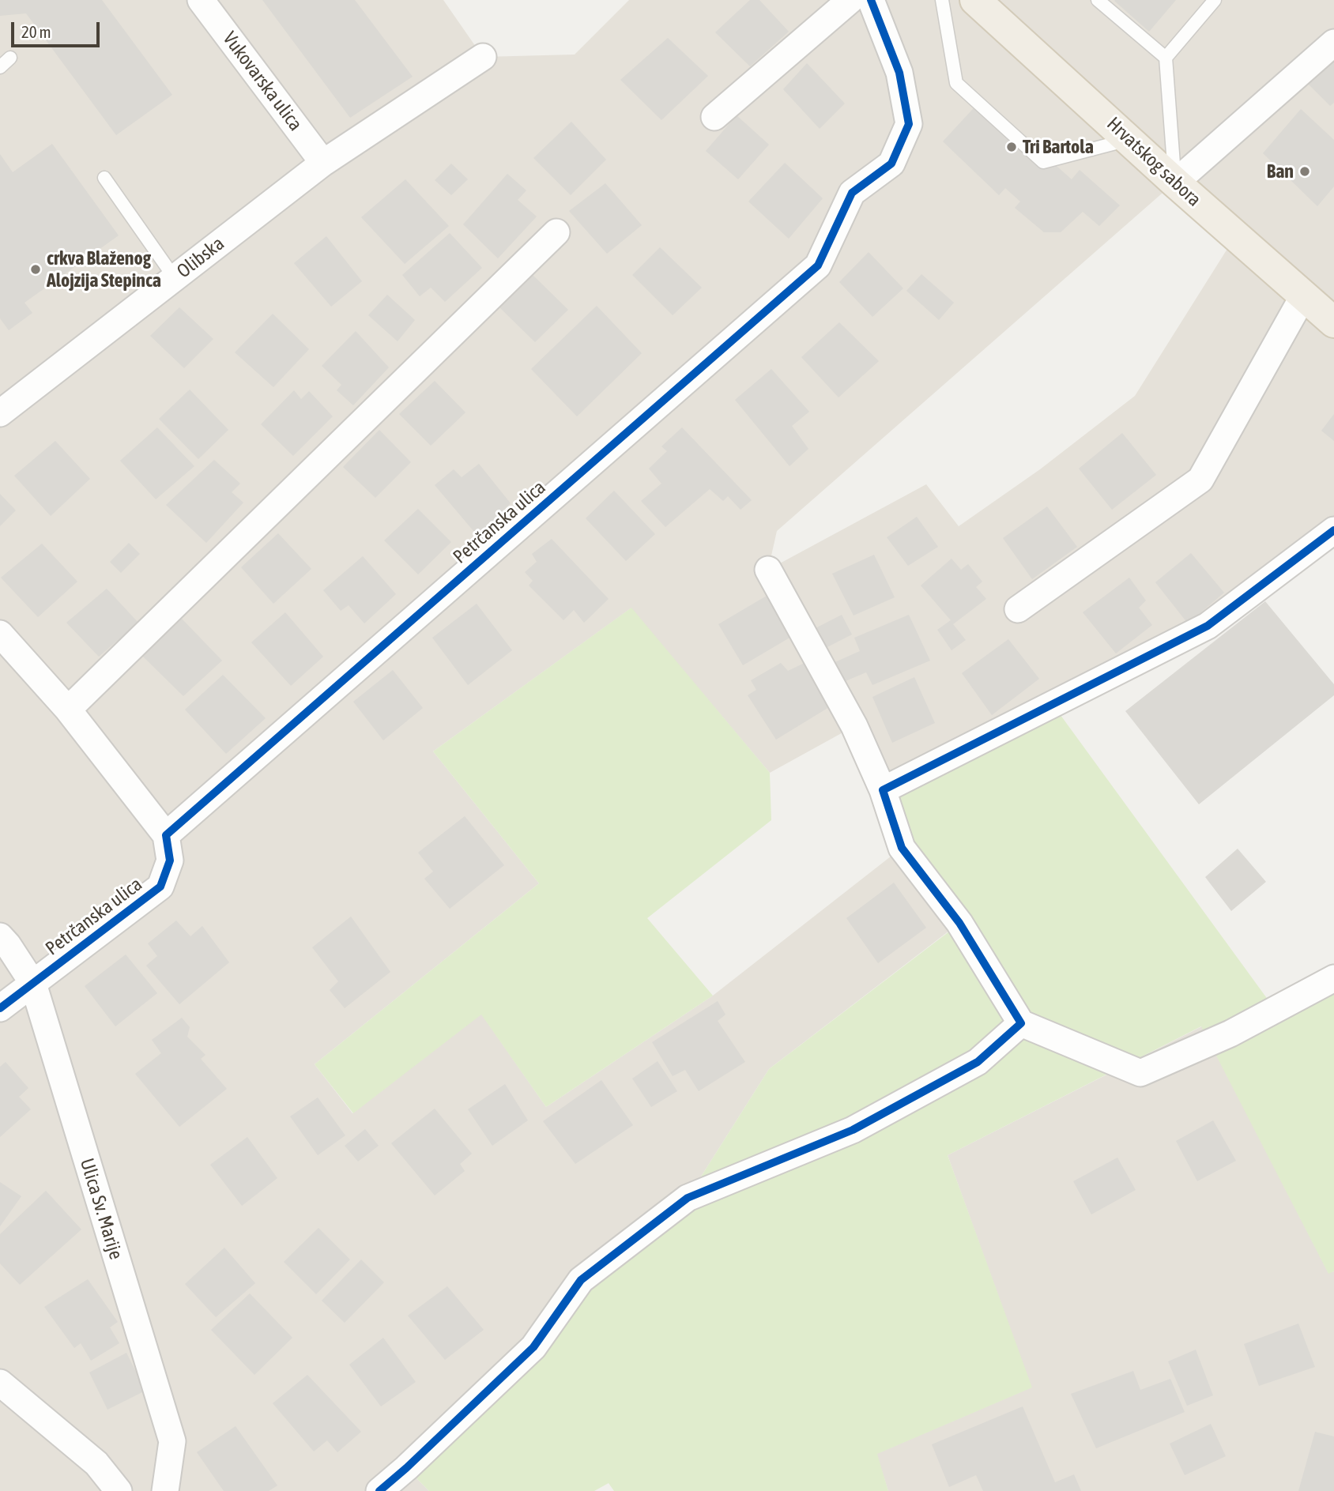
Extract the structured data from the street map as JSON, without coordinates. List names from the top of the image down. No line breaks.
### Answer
{"streets":{"main road":["Hrvatskog sabora"],"street":["Vukovarska ulica","Olibska","Petrčanska ulica","Ulica Sv. Marije"]},"crossings":[["Vukovarska ulica","Olibska"],["Petrčanska ulica","Ulica Sv. Marije"]],"places":["Tri Bartola","Ban","crkva Blaženog Alojzija Stepinca"],"scale_bar":"20 m"}
